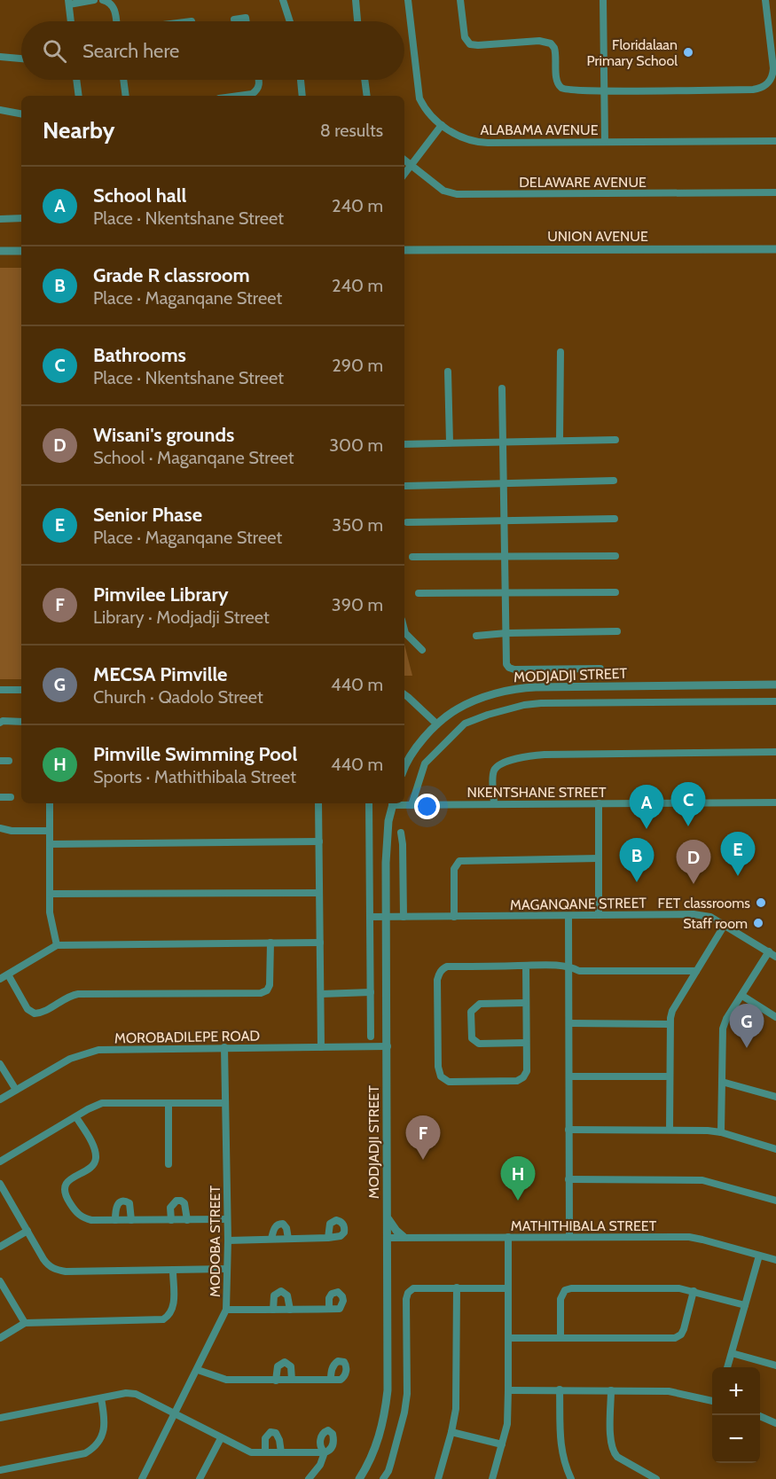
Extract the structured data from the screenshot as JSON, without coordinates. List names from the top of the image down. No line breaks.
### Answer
{"streets":{"street":["ALABAMA AVENUE","DELAWARE AVENUE","UNION AVENUE","MODJADJI STREET","NKENTSHANE STREET","MAGANQANE STREET","MOROBADILEPE ROAD","MATHITHIBALA STREET","MODOBA STREET"]},"crossings":[["MODJADJI STREET","MAGANQANE STREET"],["MODJADJI STREET","MOROBADILEPE ROAD"],["MODJADJI STREET","MATHITHIBALA STREET"],["MOROBADILEPE ROAD","MODOBA STREET"]],"places":["Floridalaan Primary School","FET classrooms","Staff room"],"page":{"search":"Search here","heading":["Nearby","8 results"],"list":[{"mark":"A","name":"School hall","note":"Place · Nkentshane Street","value":"240 m"},{"mark":"B","name":"Grade R classroom","note":"Place · Maganqane Street","value":"240 m"},{"mark":"C","name":"Bathrooms","note":"Place · Nkentshane Street","value":"290 m"},{"mark":"D","name":"Wisani's grounds","note":"School · Maganqane Street","value":"300 m"},{"mark":"E","name":"Senior Phase","note":"Place · Maganqane Street","value":"350 m"},{"mark":"F","name":"Pimvilee Library","note":"Library · Modjadji Street","value":"390 m"},{"mark":"G","name":"MECSA Pimville","note":"Church · Qadolo Street","value":"440 m"},{"mark":"H","name":"Pimville Swimming Pool","note":"Sports · Mathithibala Street","value":"440 m"}],"pins":["C","A","E","B","D","G","F","H"],"map_buttons":["+","−"]}}
